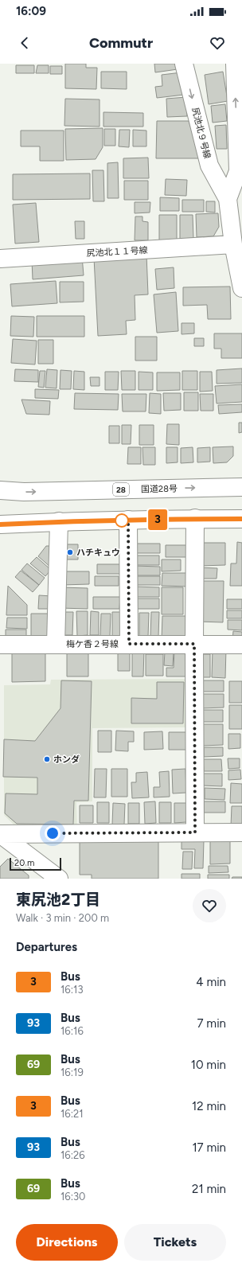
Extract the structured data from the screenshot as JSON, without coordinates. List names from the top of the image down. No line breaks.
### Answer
{"streets":{"main road":["尻池北９号線","尻池北１１号線","国道28号","28","梅ケ香２号線"]},"places":["ハチキュウ","ホンダ"],"lines":["bus line 3"],"scale_bar":"20 m","page":{"status":"16:09","header":"Commutr","on_map":"3","scale":"20 m","heading":[["東尻池2丁目","Walk · 3 min · 200 m"],"Departures"],"list":[{"mark":"3","name":"Bus","note":"16:13","value":"4 min"},{"mark":"93","name":"Bus","note":"16:16","value":"7 min"},{"mark":"69","name":"Bus","note":"16:19","value":"10 min"},{"mark":"3","name":"Bus","note":"16:21","value":"12 min"},{"mark":"93","name":"Bus","note":"16:26","value":"17 min"},{"mark":"69","name":"Bus","note":"16:30","value":"21 min"}],"buttons":["Directions","Tickets"]}}
